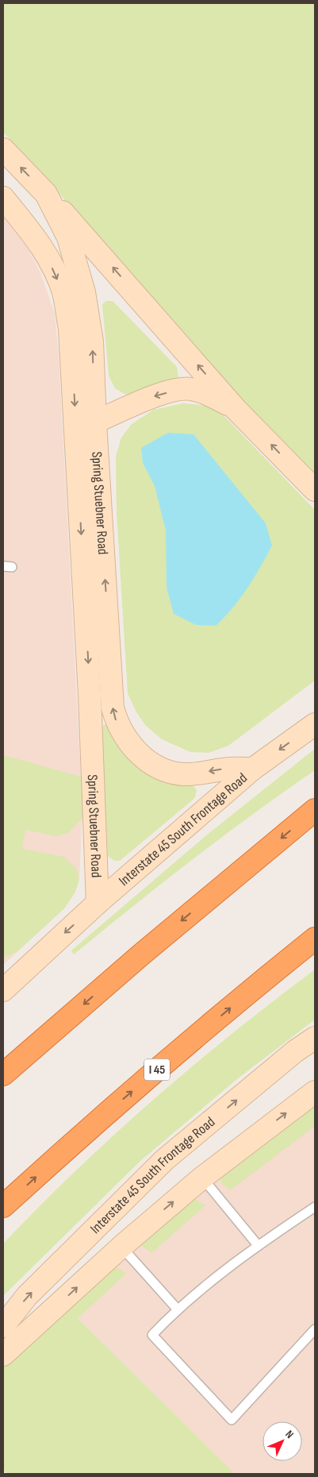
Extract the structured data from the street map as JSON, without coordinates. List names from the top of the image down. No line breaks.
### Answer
{"streets":{"highway":["I 45"],"main road":["Spring Stuebner Road","Interstate 45 South Frontage Road"]},"crossings":[["Spring Stuebner Road","Interstate 45 South Frontage Road"]],"north":"top right"}
